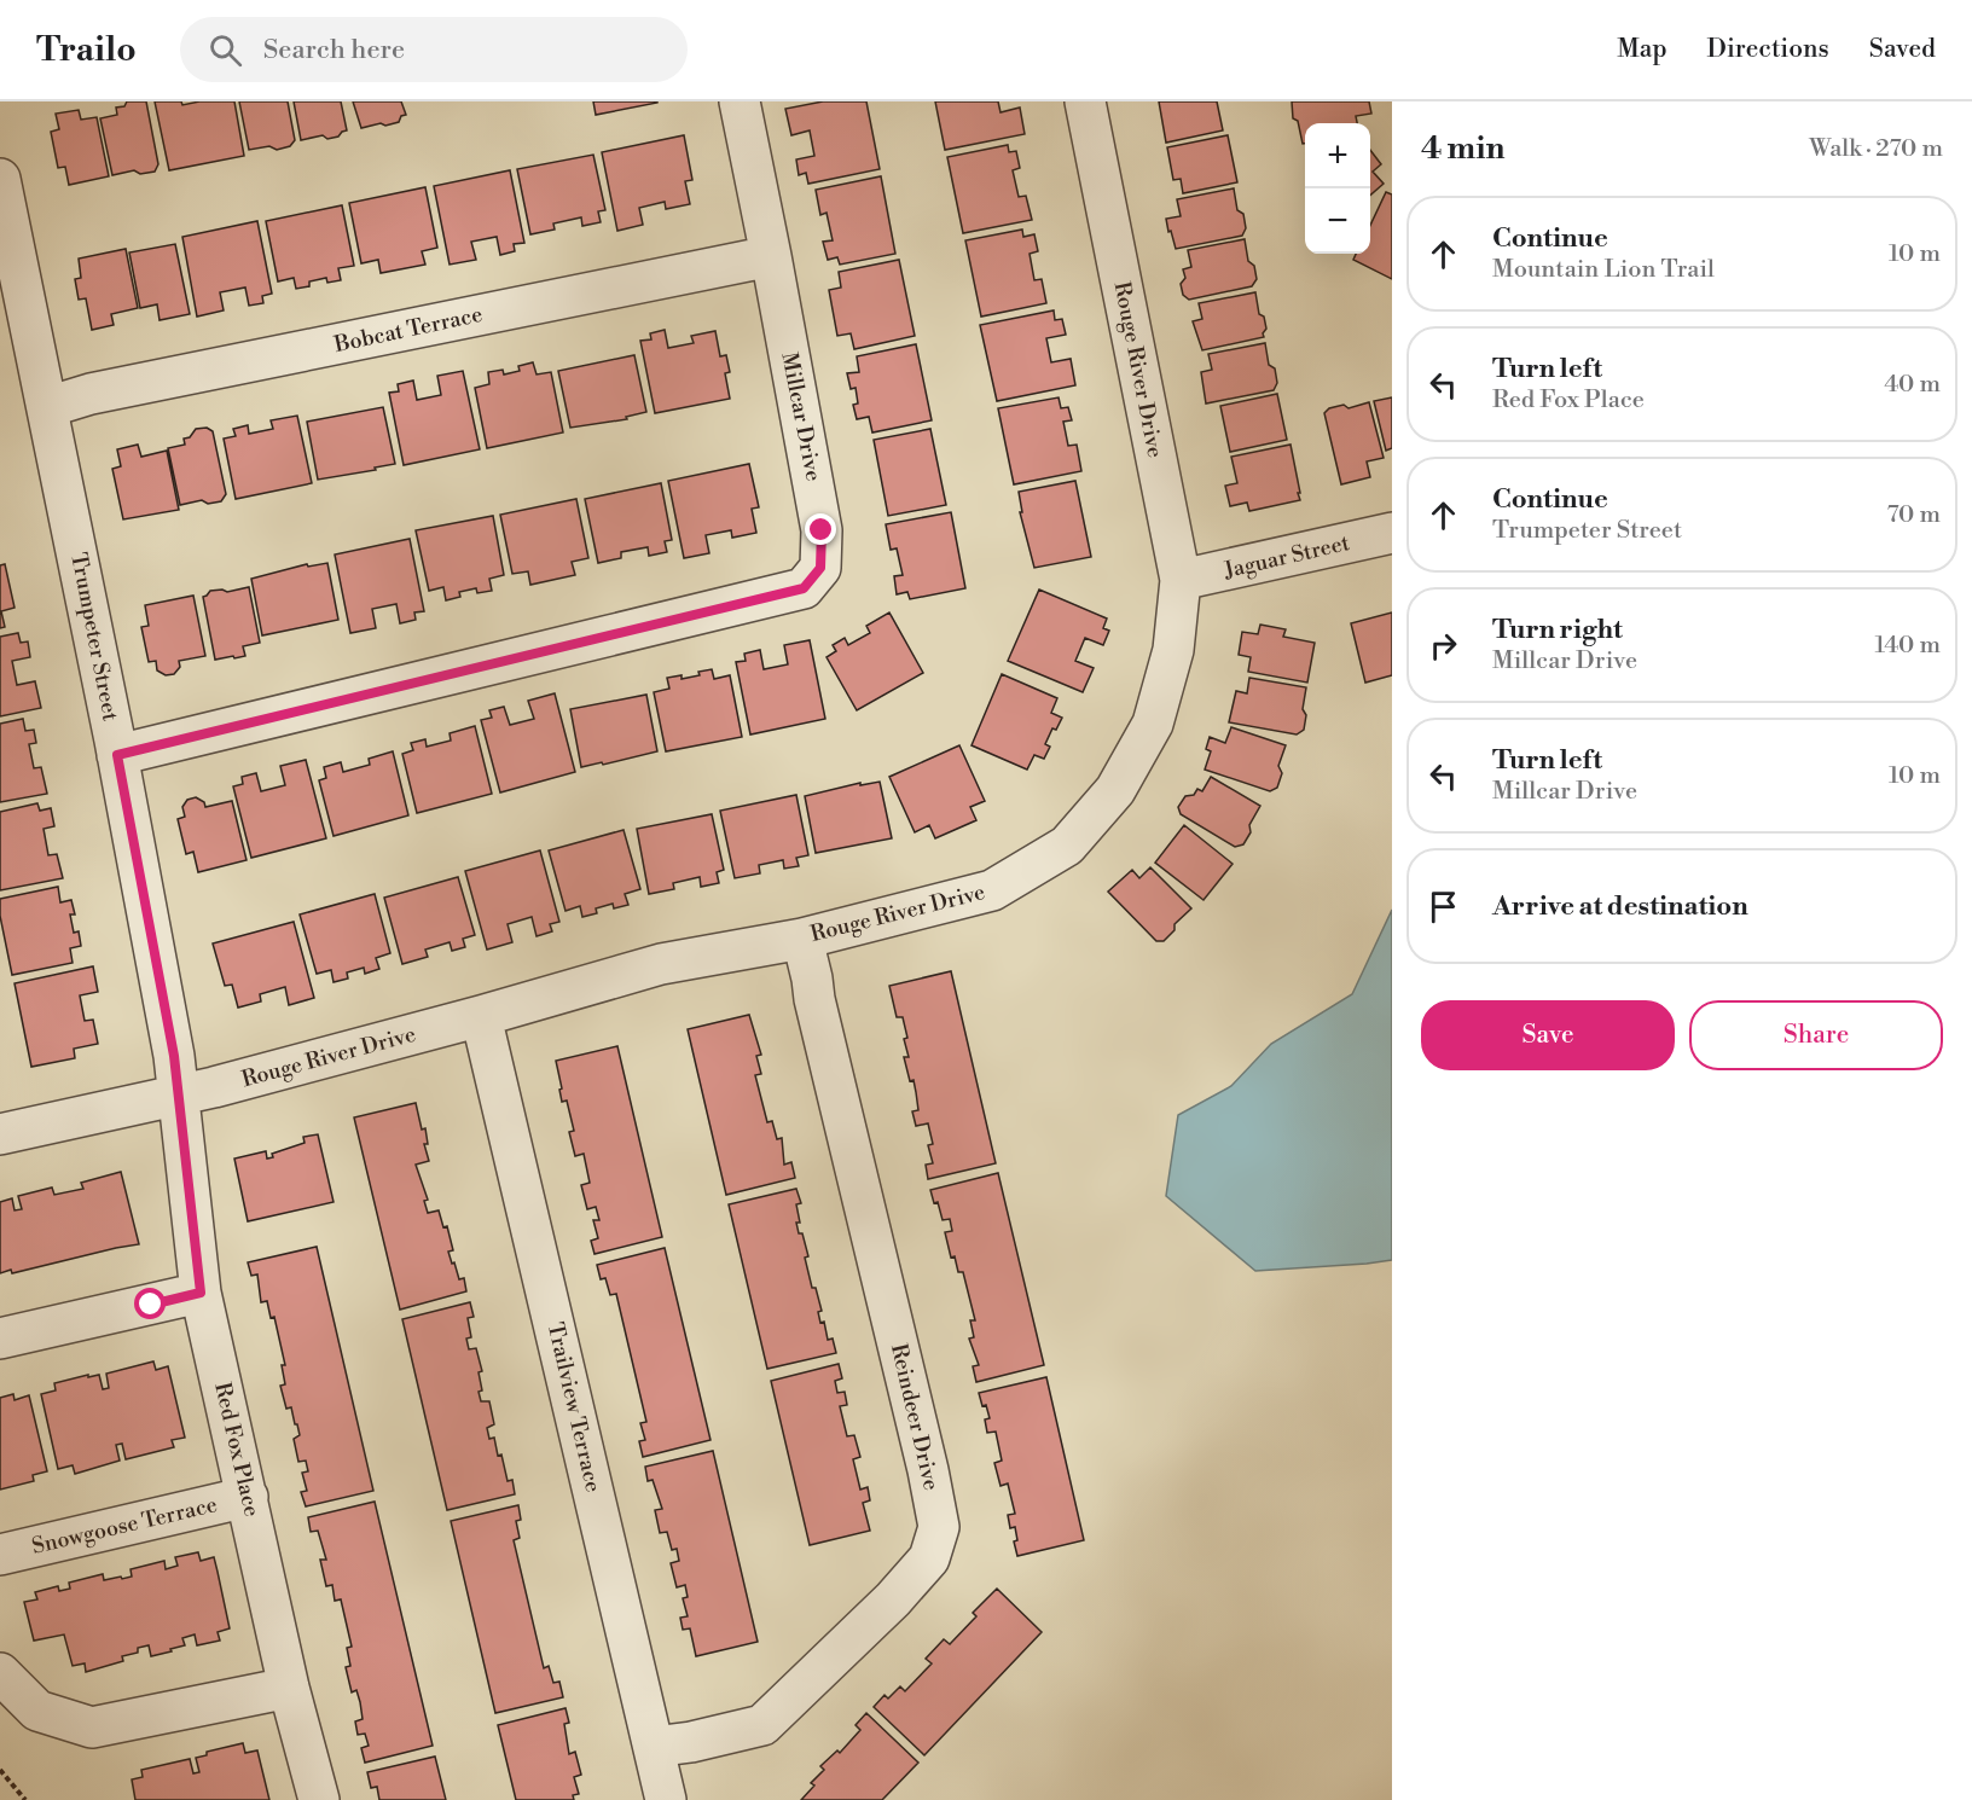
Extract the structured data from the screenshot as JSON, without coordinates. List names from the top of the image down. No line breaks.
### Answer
{"streets":{"street":["Bobcat Terrace","Rouge River Drive","Millcar Drive","Jaguar Street","Trumpeter Street","Trailview Terrace","Reindeer Drive","Red Fox Place","Snowgoose Terrace"]},"crossings":[["Bobcat Terrace","Millcar Drive"],["Bobcat Terrace","Trumpeter Street"],["Rouge River Drive","Jaguar Street"],["Rouge River Drive","Trumpeter Street"],["Rouge River Drive","Trailview Terrace"],["Rouge River Drive","Reindeer Drive"],["Rouge River Drive","Red Fox Place"],["Millcar Drive","Trumpeter Street"],["Trumpeter Street","Red Fox Place"],["Trailview Terrace","Reindeer Drive"],["Red Fox Place","Snowgoose Terrace"]],"page":{"header":"Trailo","search":"Search here","nav":["Map","Directions","Saved"],"heading":["4 min","Walk · 270 m"],"map_buttons":["+","−"],"list":[["Continue","Mountain Lion Trail","10 m"],["Turn left","Red Fox Place","40 m"],["Continue","Trumpeter Street","70 m"],["Turn right","Millcar Drive","140 m"],["Turn left","Millcar Drive","10 m"],"Arrive at destination"],"buttons":["Save","Share"]}}
